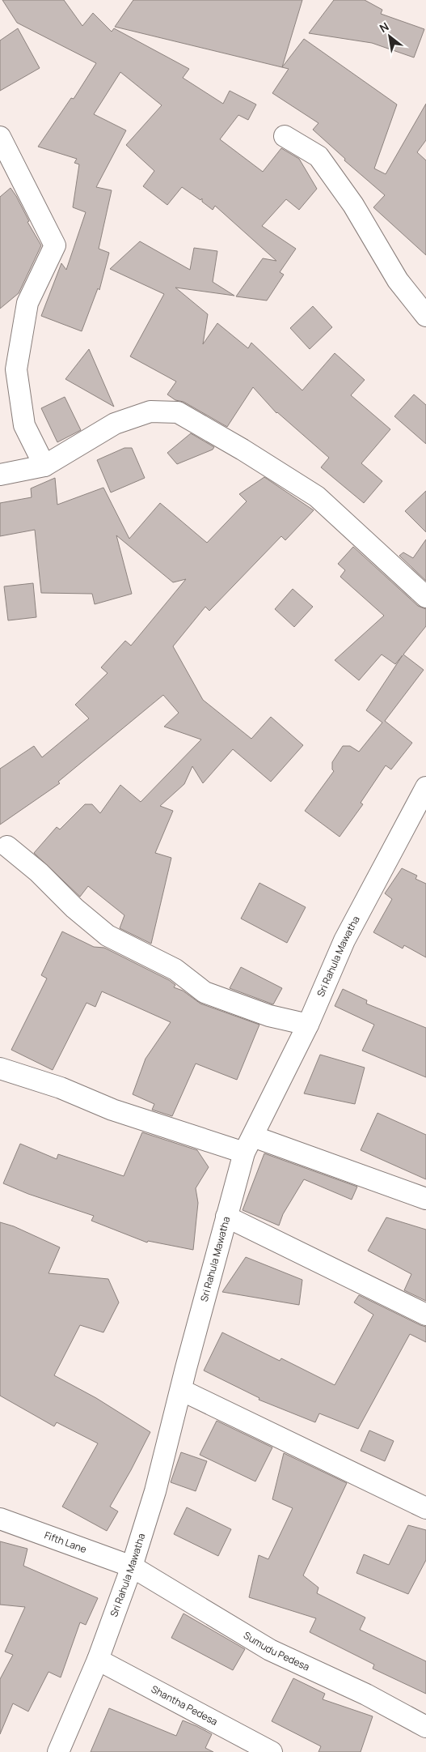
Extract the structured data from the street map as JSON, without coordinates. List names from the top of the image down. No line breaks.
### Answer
{"streets":{"street":["Sri Rahula Mawatha","Fifth Lane","Sumudu Pedesa","Shantha Pedesa"]},"crossings":[["Sri Rahula Mawatha","Fifth Lane"],["Sri Rahula Mawatha","Sumudu Pedesa"],["Sri Rahula Mawatha","Shantha Pedesa"],["Fifth Lane","Sumudu Pedesa"]],"north":"top left"}
